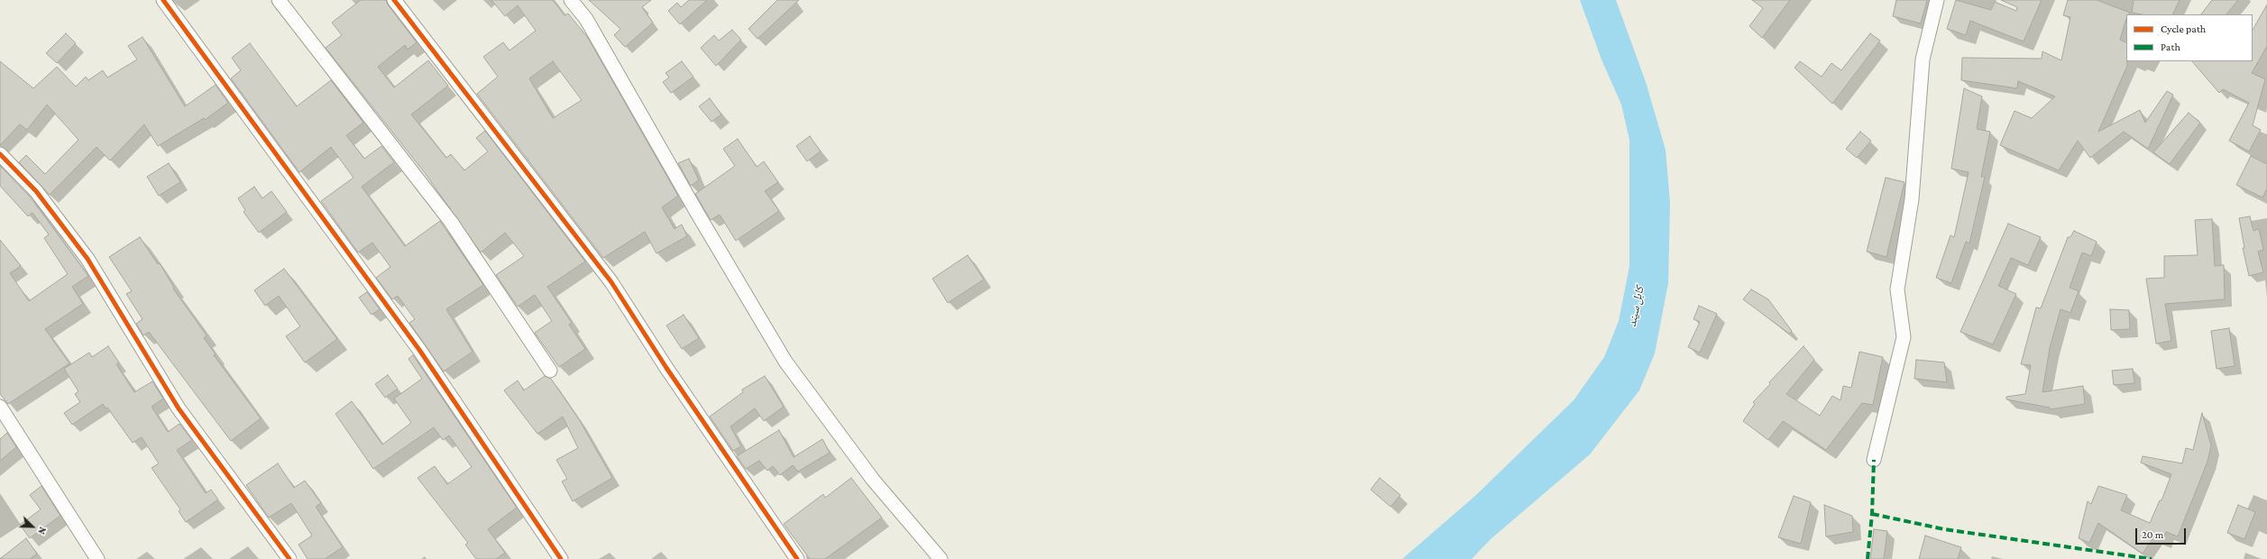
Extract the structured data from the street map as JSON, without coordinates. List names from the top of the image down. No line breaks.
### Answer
{"water":["کابل سيند"],"legend":["Cycle path","Path"],"scale_bar":"20 m","north":"bottom right"}
